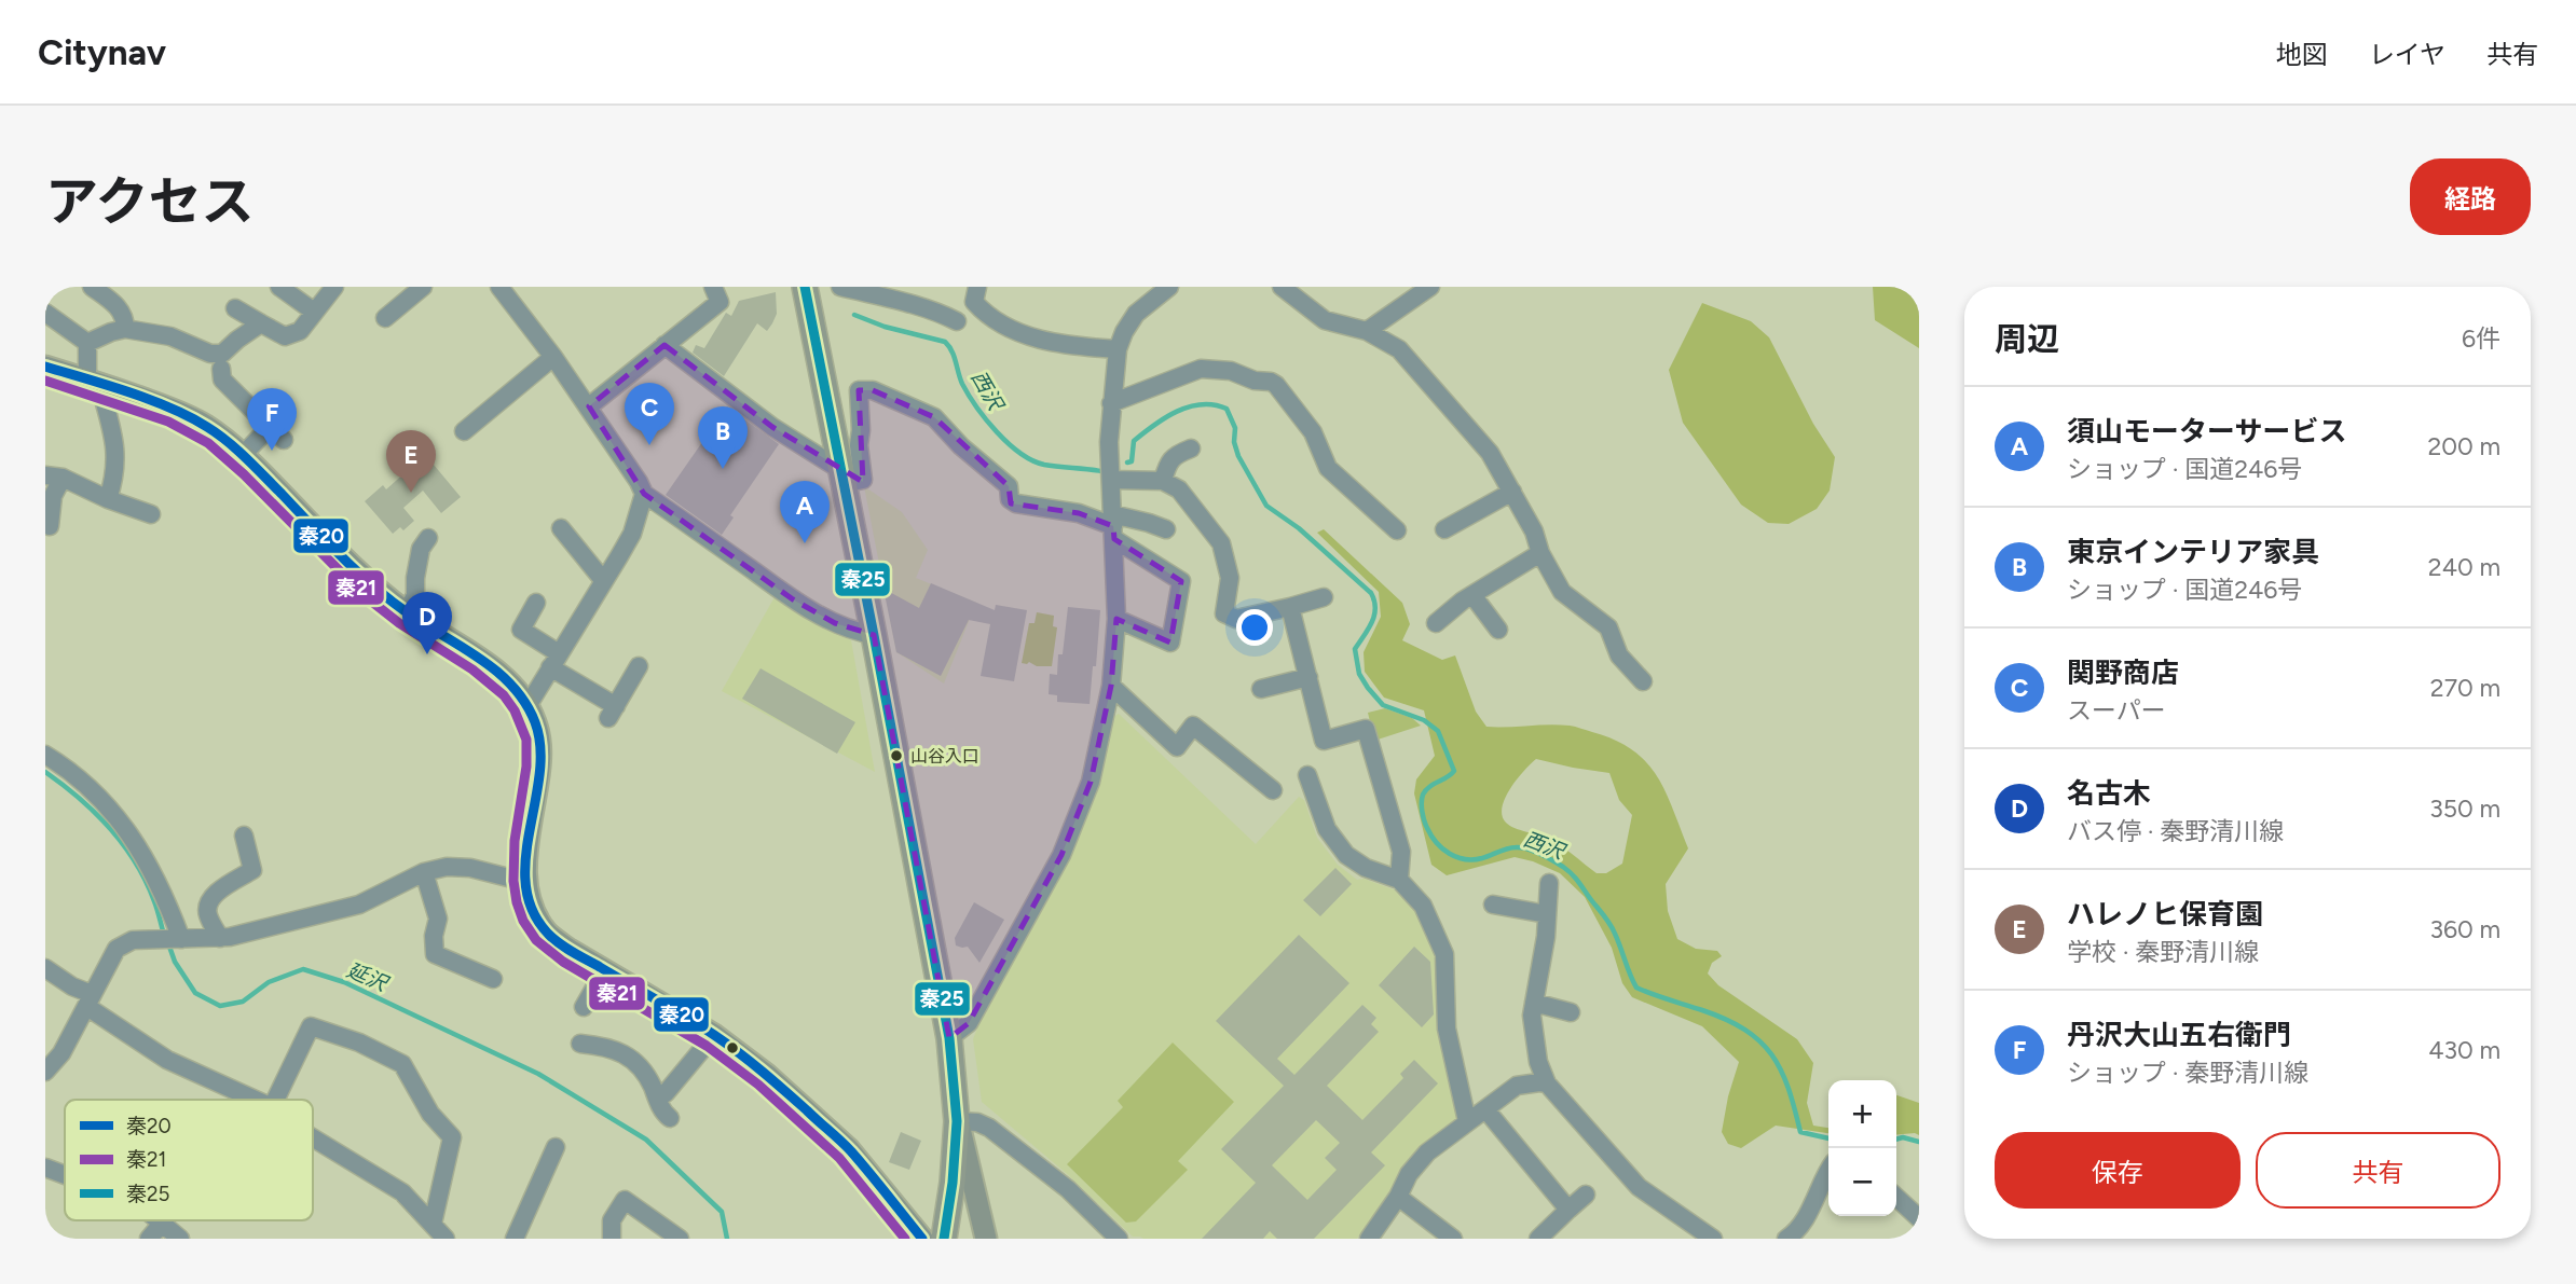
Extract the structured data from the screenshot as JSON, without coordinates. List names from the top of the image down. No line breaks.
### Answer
{"water":["西沢","延沢"],"places":["山谷入口"],"lines":["transit line 秦25","transit line 秦20","transit line 秦21"],"legend":["秦20","秦21","秦25"],"page":{"header":"Citynav","nav":["地図","レイヤ","共有"],"title":"アクセス","buttons":["経路",["保存","共有"]],"heading":["周辺","6件"],"pins":["C","F","B","E","A","D"],"list":[{"mark":"A","name":"須山モーターサービス","note":"ショップ · 国道246号","value":"200 m"},{"mark":"B","name":"東京インテリア家具","note":"ショップ · 国道246号","value":"240 m"},{"mark":"C","name":"関野商店","note":"スーパー","value":"270 m"},{"mark":"D","name":"名古木","note":"バス停 · 秦野清川線","value":"350 m"},{"mark":"E","name":"ハレノヒ保育園","note":"学校 · 秦野清川線","value":"360 m"},{"mark":"F","name":"丹沢大山五右衛門","note":"ショップ · 秦野清川線","value":"430 m"}],"map_buttons":["+","−"]}}
